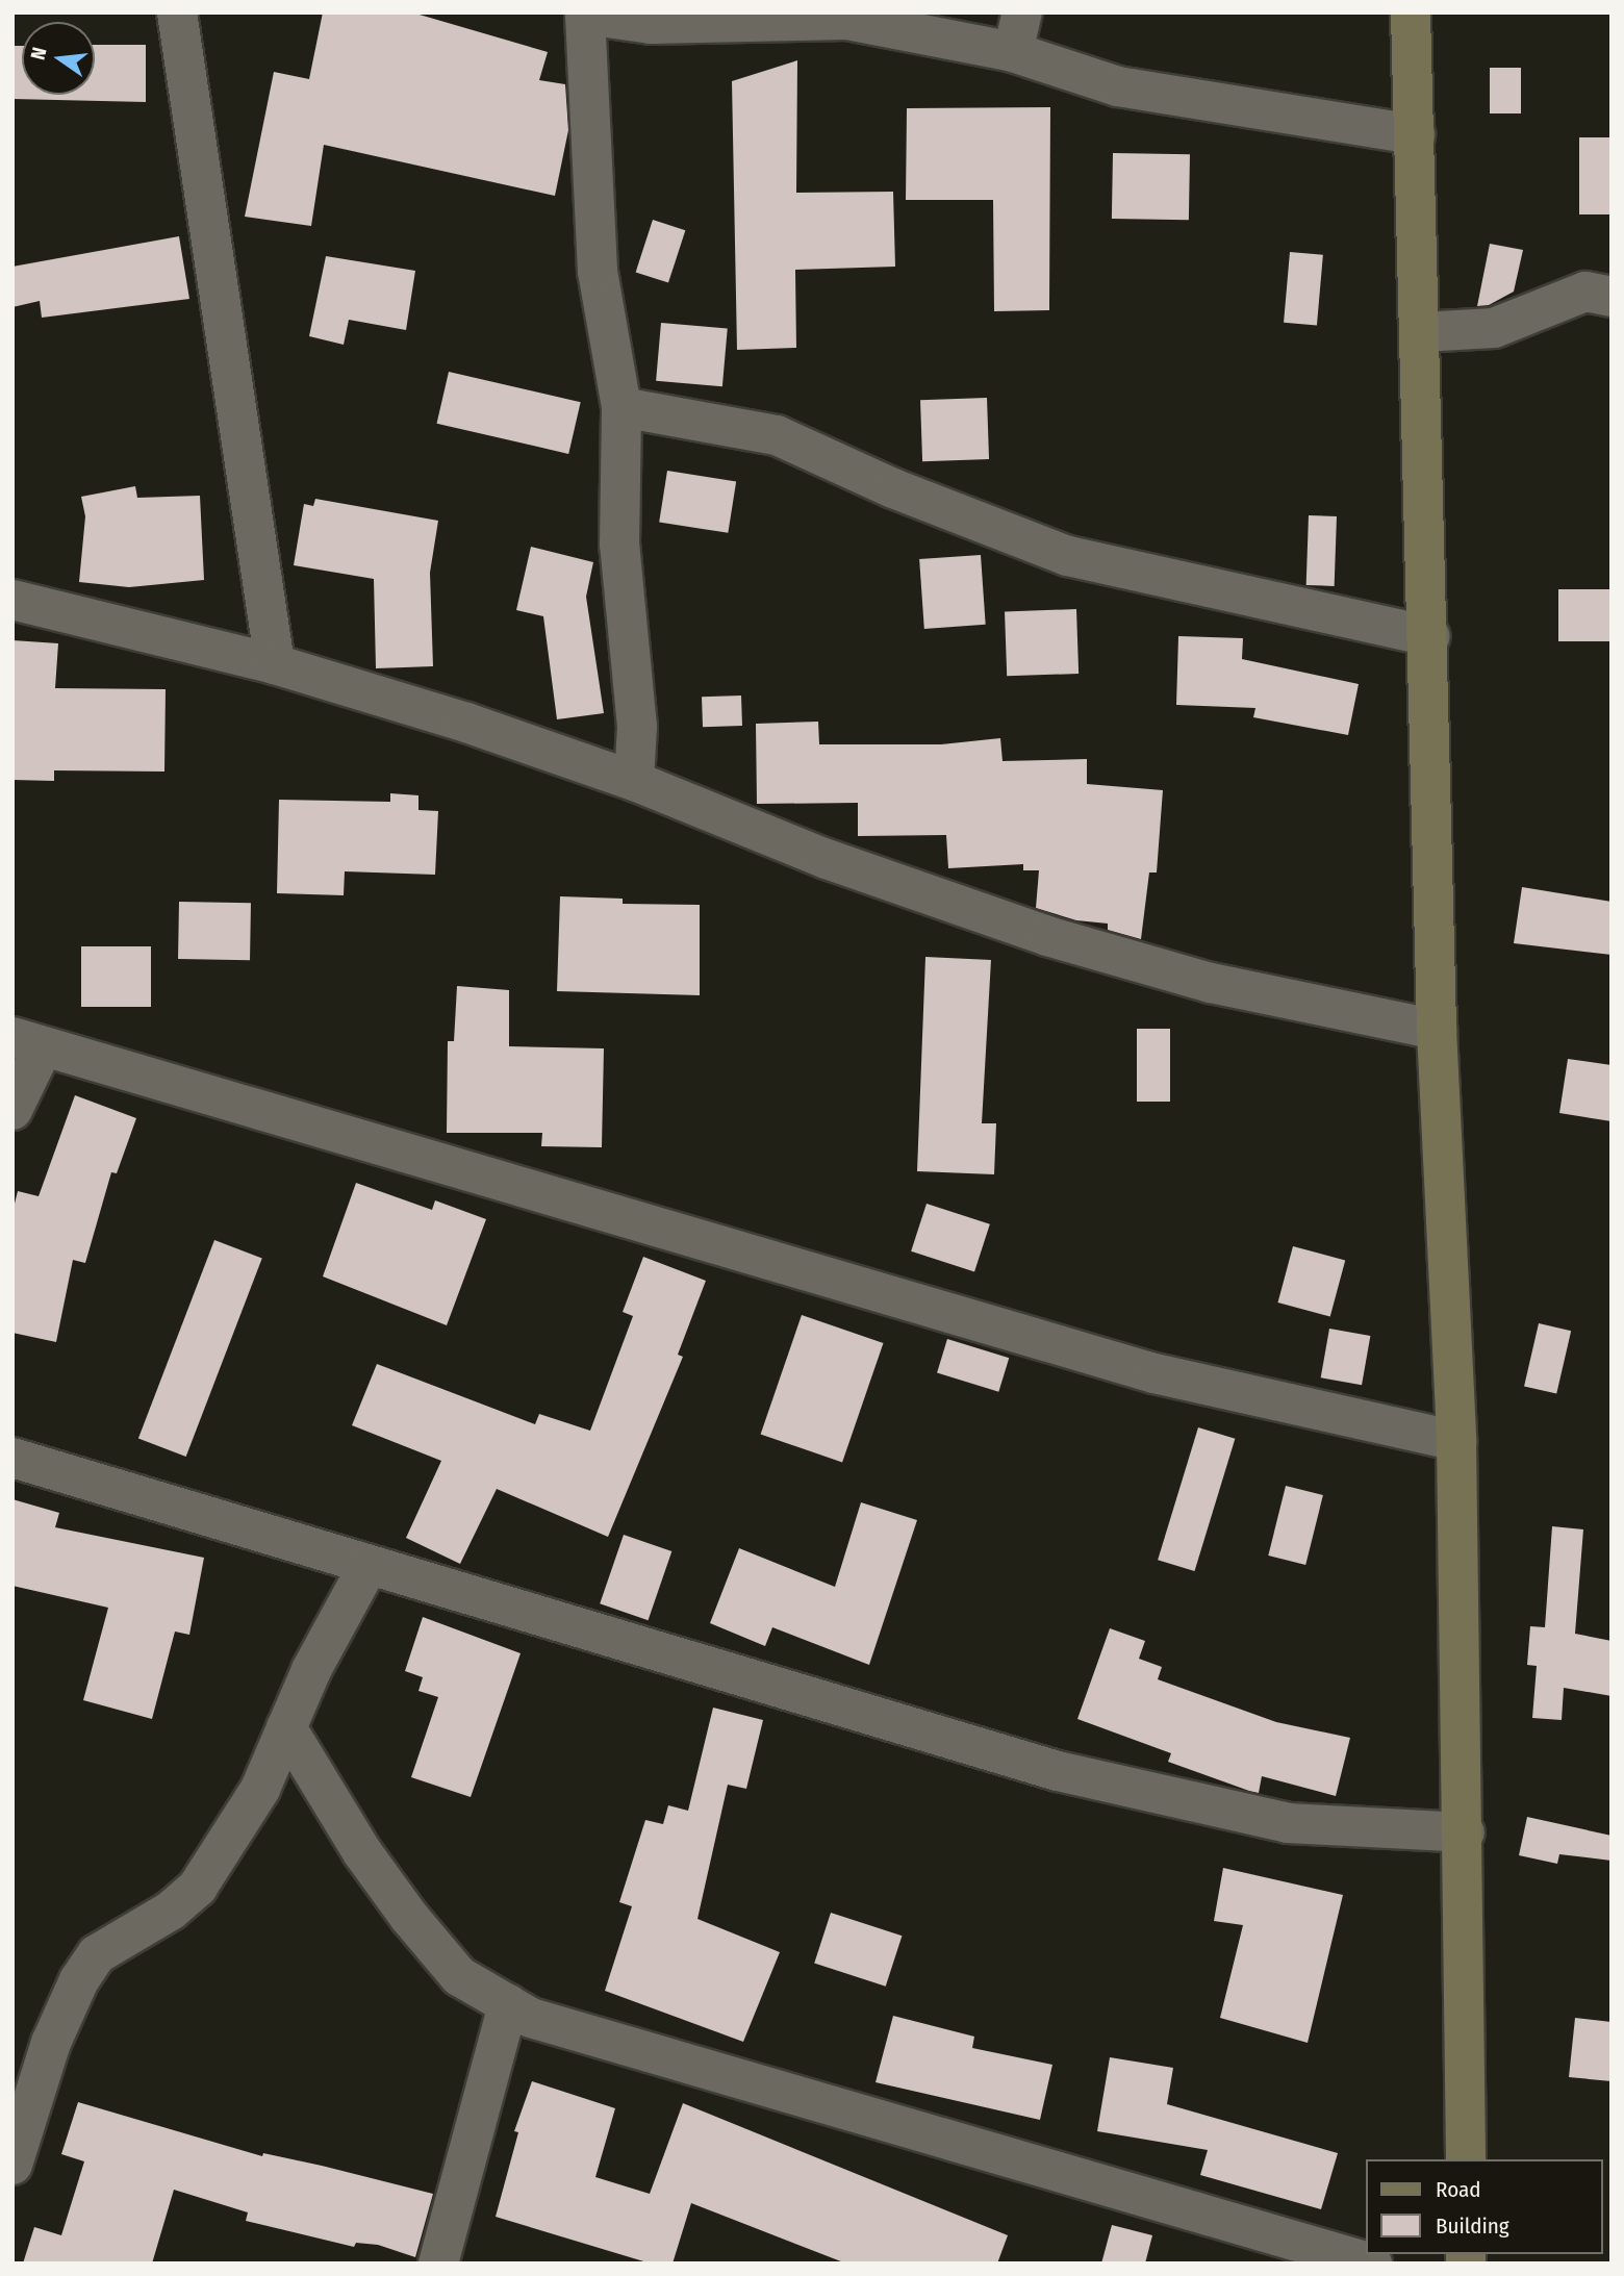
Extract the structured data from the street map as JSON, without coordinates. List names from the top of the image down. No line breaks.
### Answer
{"legend":["Road","Building"],"north":"left"}
